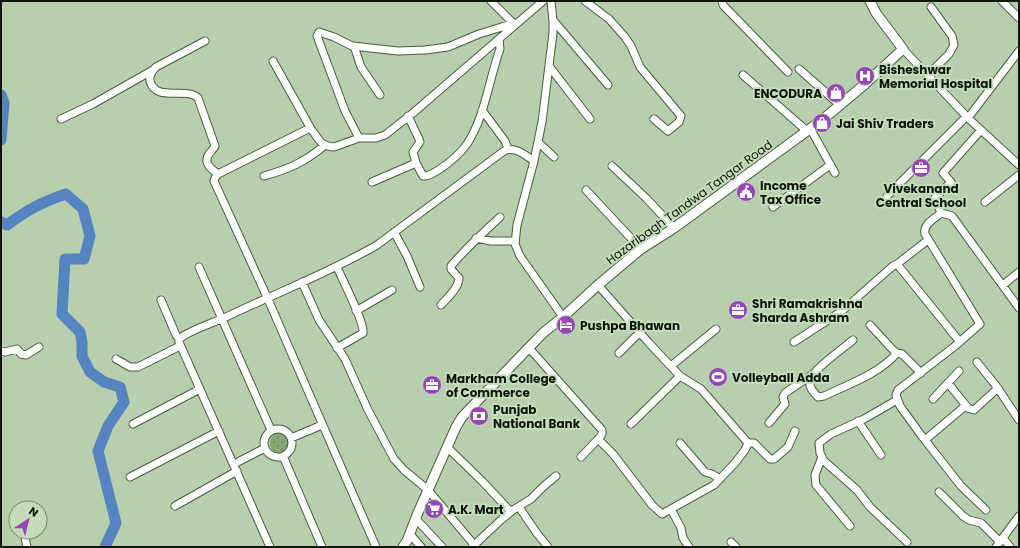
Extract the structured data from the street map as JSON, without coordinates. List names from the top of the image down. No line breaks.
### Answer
{"streets":{"main road":["Hazaribagh Tandwa Tangar Road"]},"places":{"hospital":["Bisheshwar Memorial Hospital"],"shop":["ENCODURA","Jai Shiv Traders"],"office":["Vivekanand Central School","Shri Ramakrishna Sharda Ashram","Markham College of Commerce"],"public building":["Income Tax Office"],"hotel":["Pushpa Bhawan"],"sports":["Volleyball Adda"],"bank":["Punjab National Bank"],"supermarket":["A.K. Mart"]},"north":"top right"}
